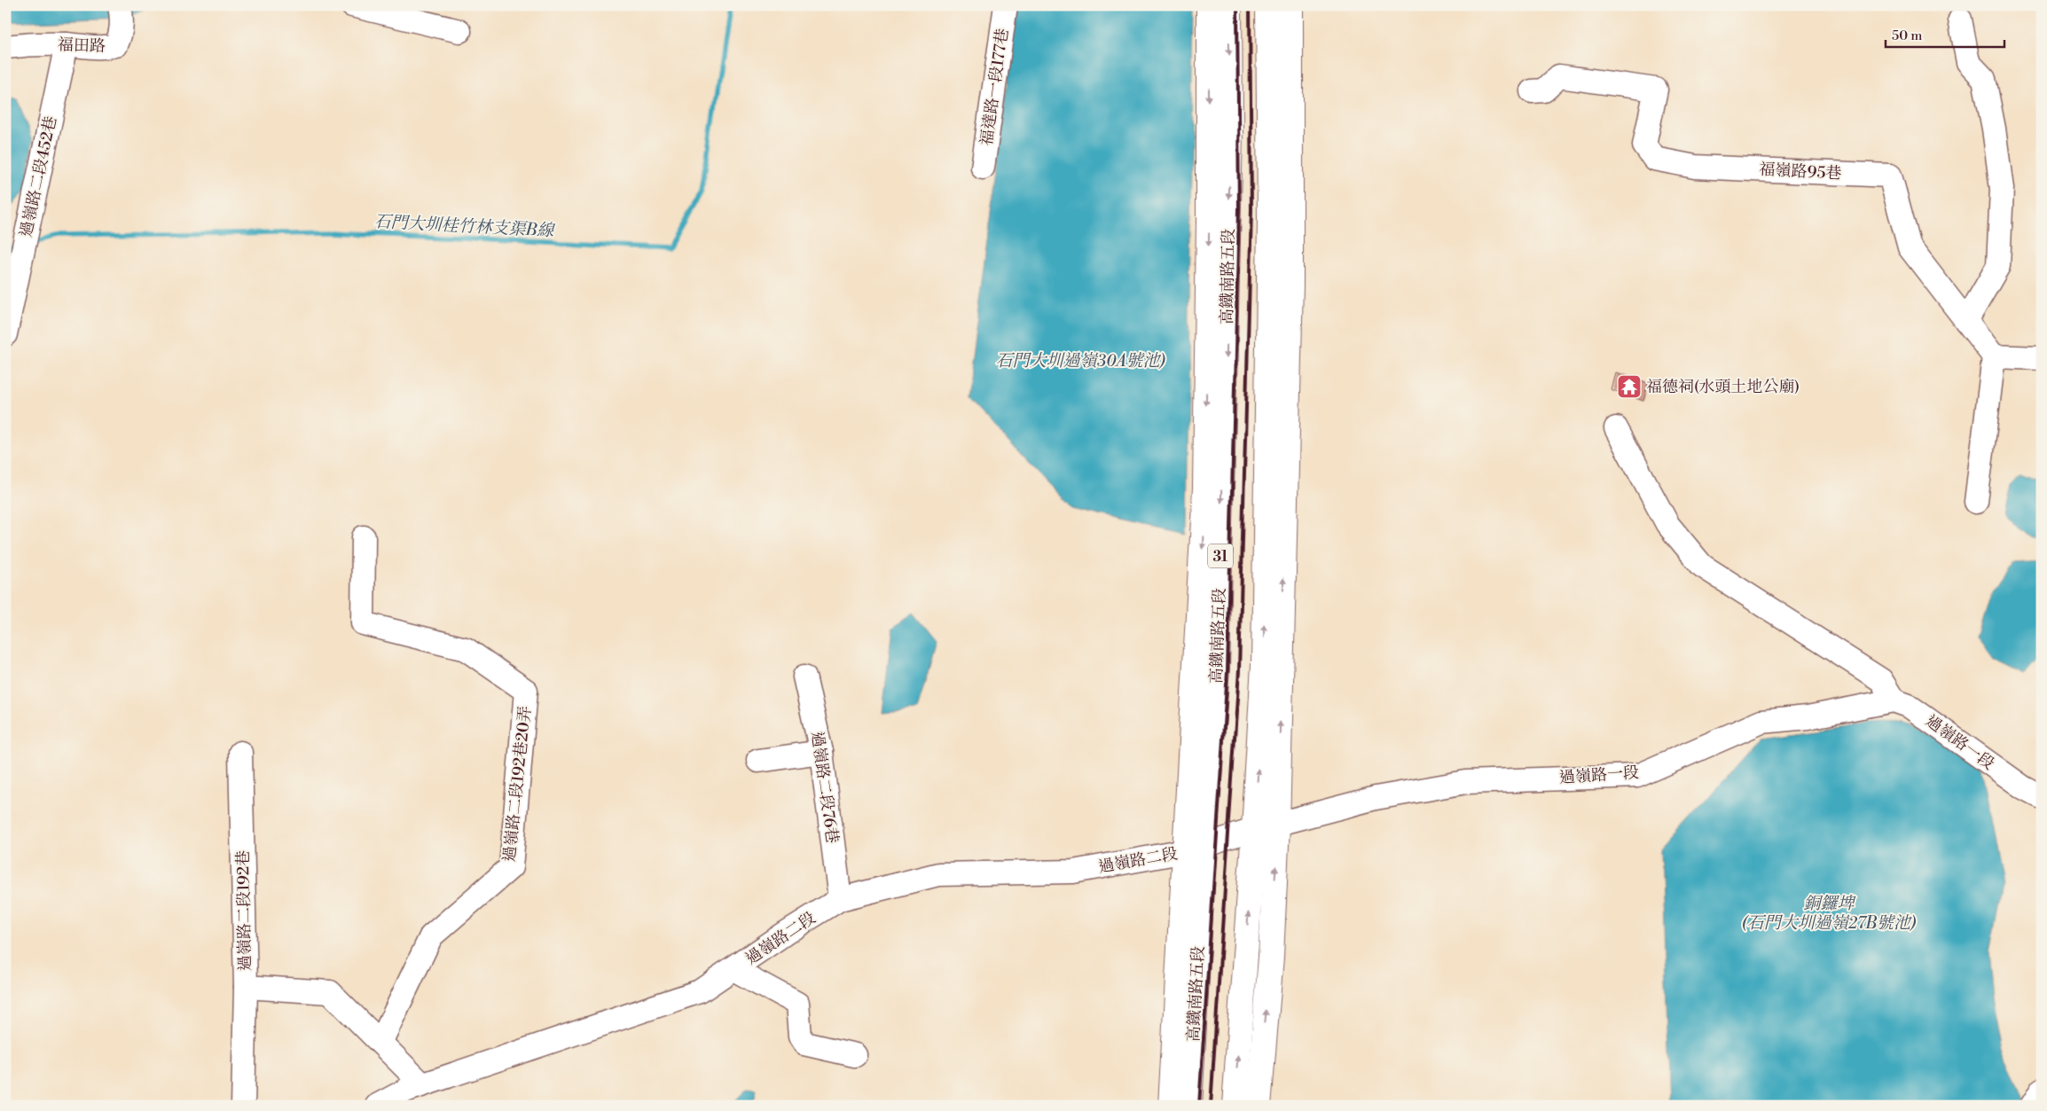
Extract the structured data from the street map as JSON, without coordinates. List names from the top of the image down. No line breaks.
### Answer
{"streets":{"main road":["高鐵南路五段","31"],"street":["福田路","福達路一段177巷","福嶺路95巷","過嶺路二段452巷","過嶺路一段","過嶺路二段192巷20弄","過嶺路二段76巷","過嶺路二段","過嶺路二段192巷"]},"crossings":[["福田路","過嶺路二段452巷"],["高鐵南路五段","過嶺路一段"],["高鐵南路五段","過嶺路二段"],["過嶺路一段","過嶺路二段"],["過嶺路二段192巷20弄","過嶺路二段192巷"],["過嶺路二段76巷","過嶺路二段"],["過嶺路二段","過嶺路二段192巷"]],"water":["石門大圳桂竹林支渠B線","石門大圳過嶺30A號池)","銅鑼埤 (石門大圳過嶺27B號池)"],"places":{"temple":["福德祠(水頭土地公廟)"]},"scale_bar":"50 m"}
